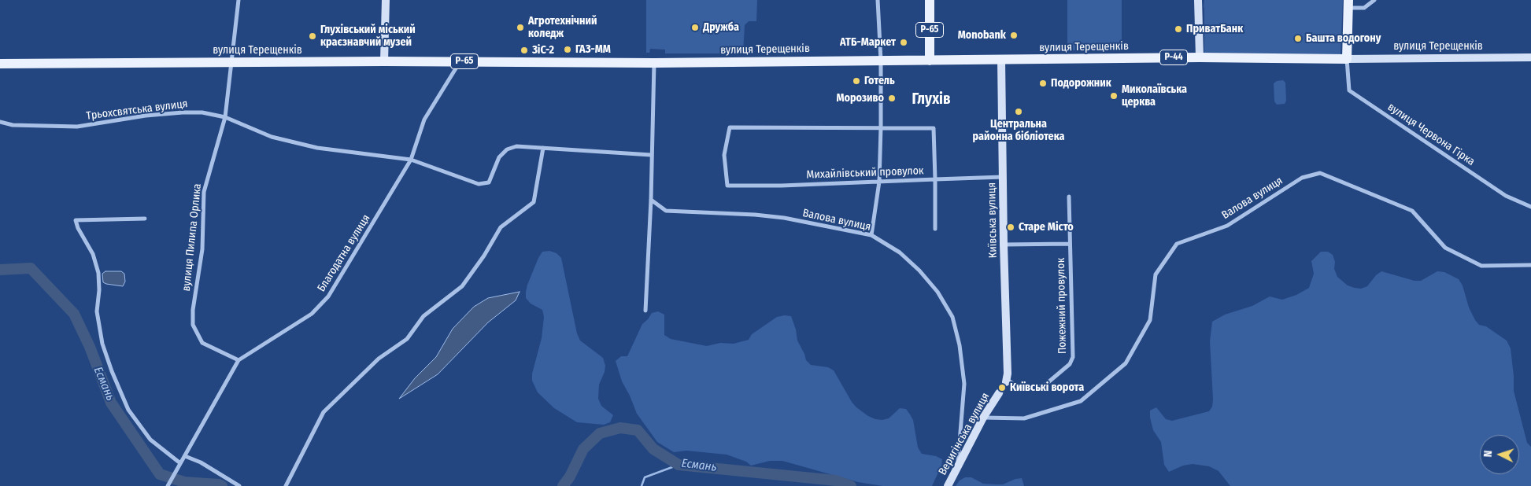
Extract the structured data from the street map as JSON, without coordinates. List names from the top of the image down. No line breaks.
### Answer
{"streets":{"main road":["Р-65","вулиця Терещенків","Р-44"],"street":["Трьохсвятська вулиця","вулиця Червона Гірка","Михайлівський провулок","Валова вулиця","Київська вулиця","вулиця Пилипа Орлика","Благодатна вулиця","Пожежний провулок","Веригінська вулиця"]},"crossings":[["Р-65","вулиця Терещенків"],["вулиця Терещенків","вулиця Червона Гірка"],["вулиця Терещенків","Київська вулиця"],["вулиця Терещенків","вулиця Пилипа Орлика"],["вулиця Терещенків","Благодатна вулиця"],["Трьохсвятська вулиця","вулиця Пилипа Орлика"],["Трьохсвятська вулиця","Благодатна вулиця"],["Михайлівський провулок","Київська вулиця"],["Валова вулиця","Веригінська вулиця"],["Київська вулиця","Пожежний провулок"],["вулиця Пилипа Орлика","Благодатна вулиця"]],"districts":["Глухів"],"water":["Есмань"],"places":["Агротехнічний коледж","Дружба","ПриватБанк","Monobank","Глухівський міський краєзнавчий музей","Башта водогону","АТБ-Маркет","ГАЗ-ММ","ЗіС-2","Готель","Подорожник","Миколаївська церква","Морозиво","Центральна районна бібліотека","Старе Місто","Київські ворота"],"north":"left"}
